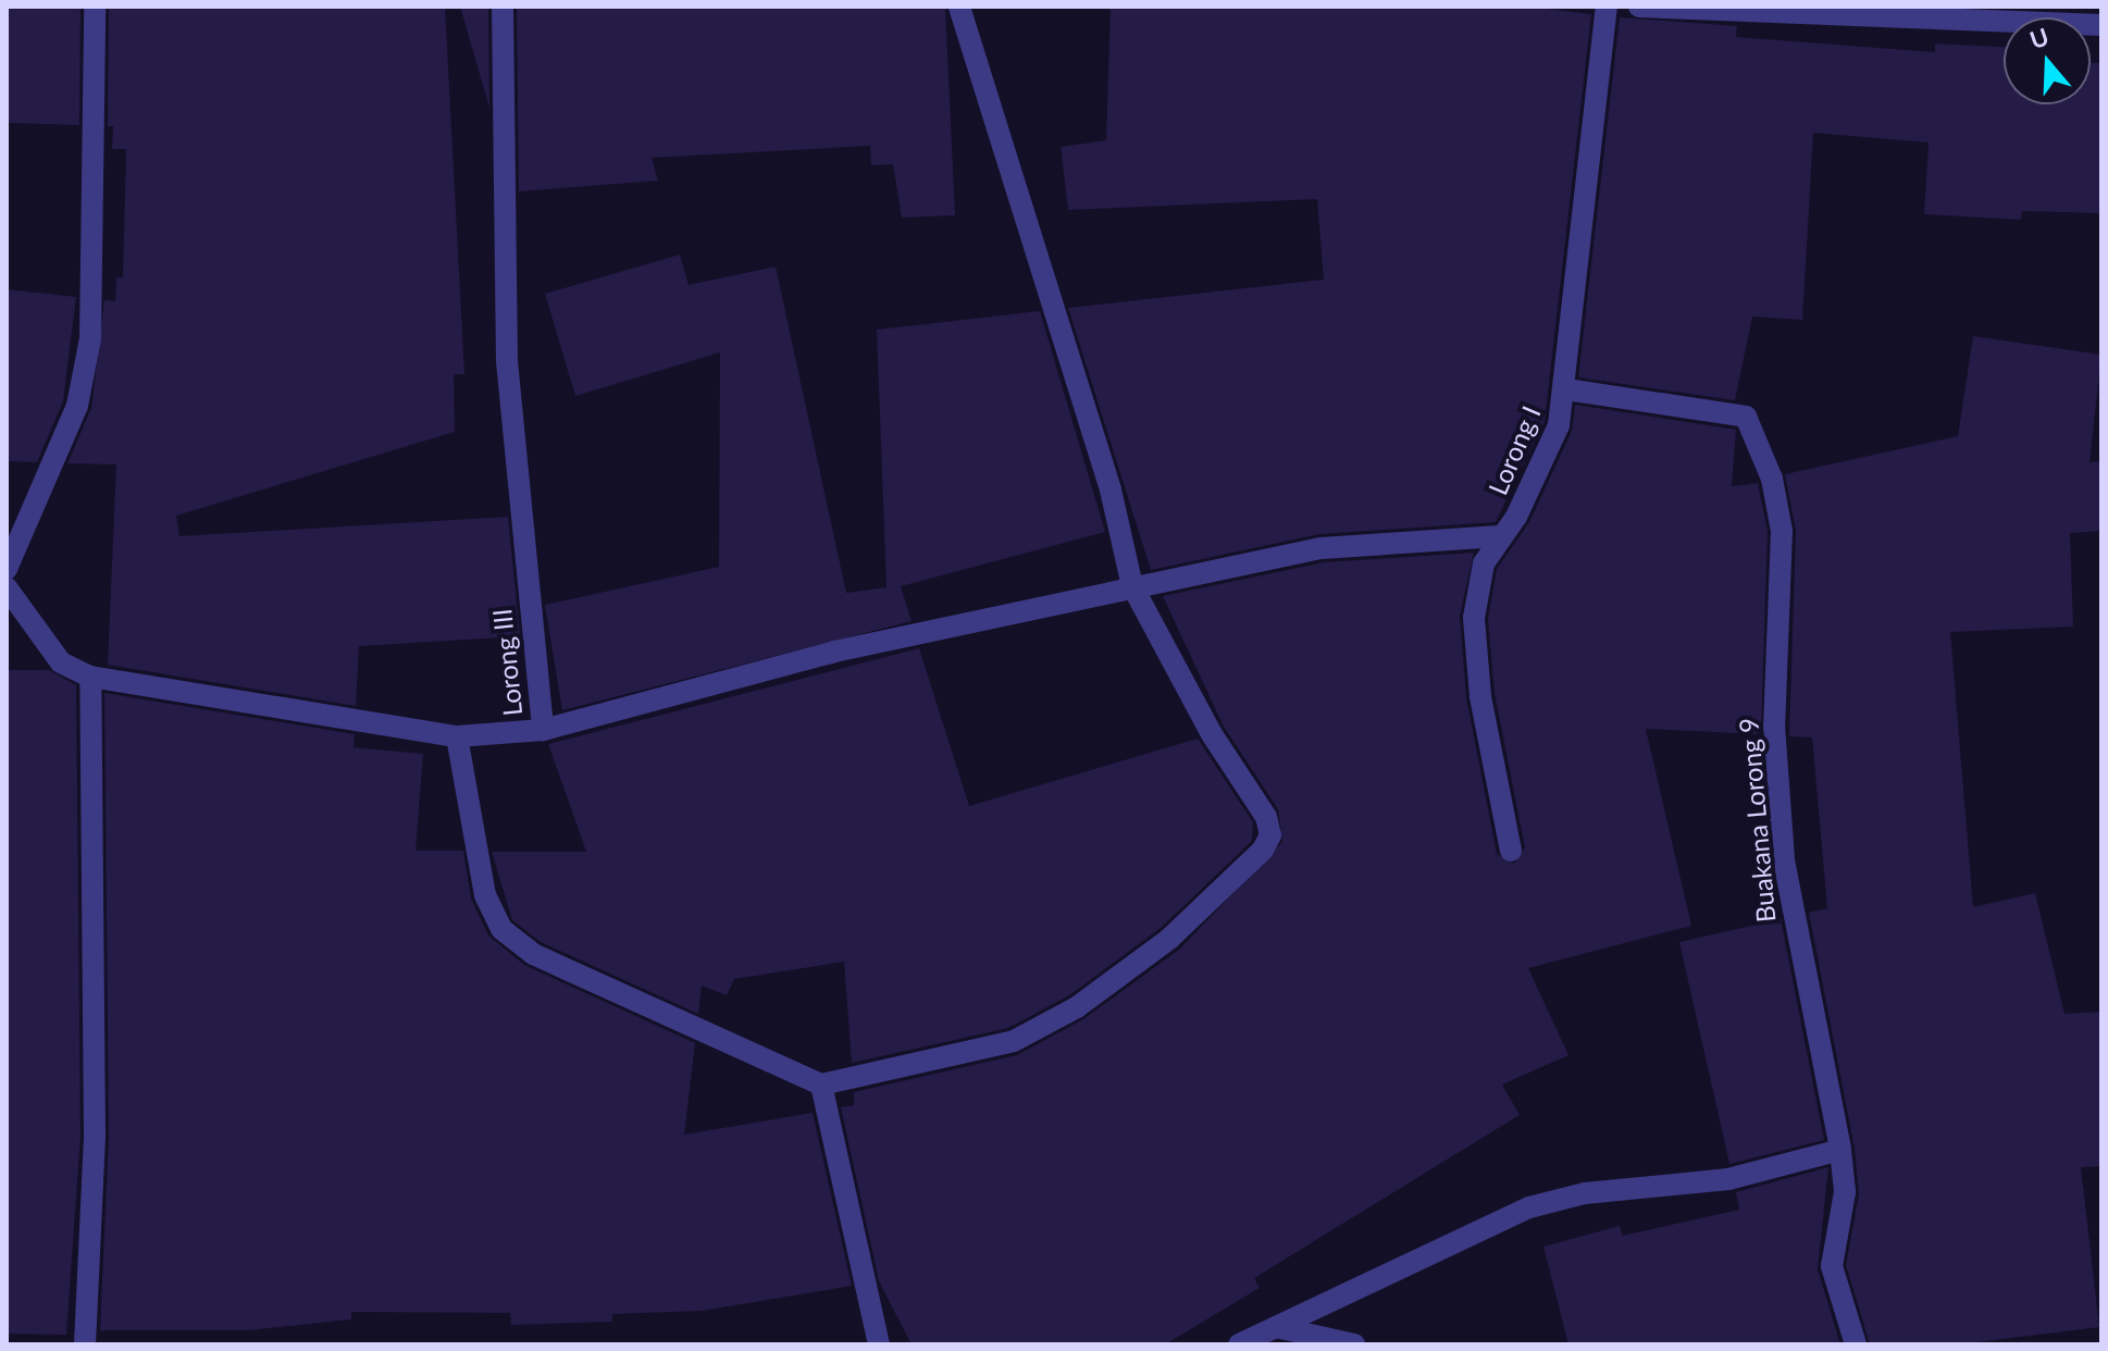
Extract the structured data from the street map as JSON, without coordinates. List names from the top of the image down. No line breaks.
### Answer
{"streets":{"street":["Lorong I","Lorong III","Buakana Lorong 9"]},"crossings":[["Lorong I","Buakana Lorong 9"]],"north":"top"}
